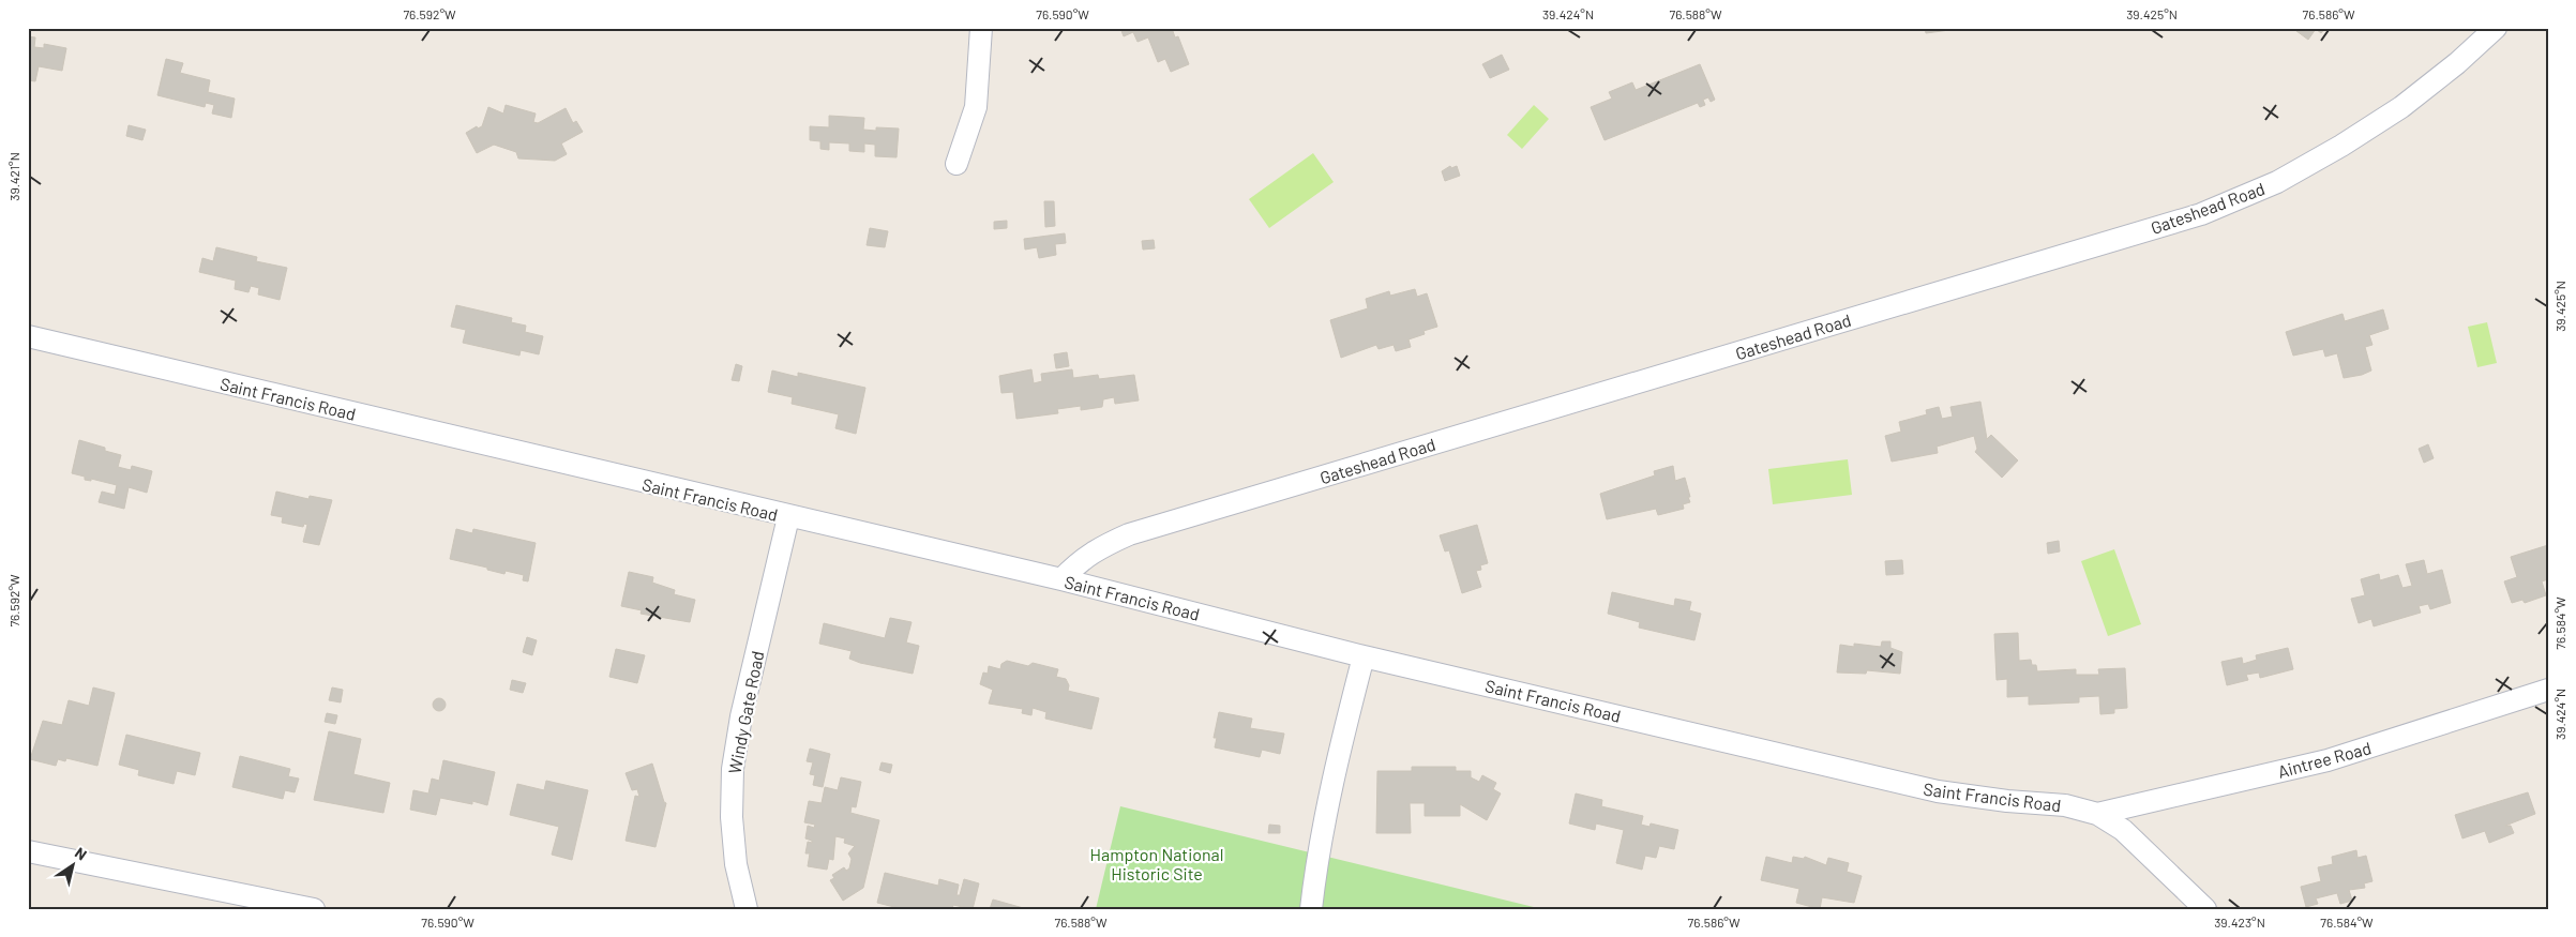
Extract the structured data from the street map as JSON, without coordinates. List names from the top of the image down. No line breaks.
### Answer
{"streets":{"street":["Gateshead Road","Saint Francis Road","Windy Gate Road","Aintree Road"]},"crossings":[["Gateshead Road","Saint Francis Road"],["Saint Francis Road","Windy Gate Road"],["Saint Francis Road","Aintree Road"]],"parks":["Hampton National Historic Site"],"north":"top right","coordinates":["76.592°W","76.590°W","39.424°N","76.588°W","39.425°N","76.586°W","39.421°N","76.584°W","39.423°N"]}
